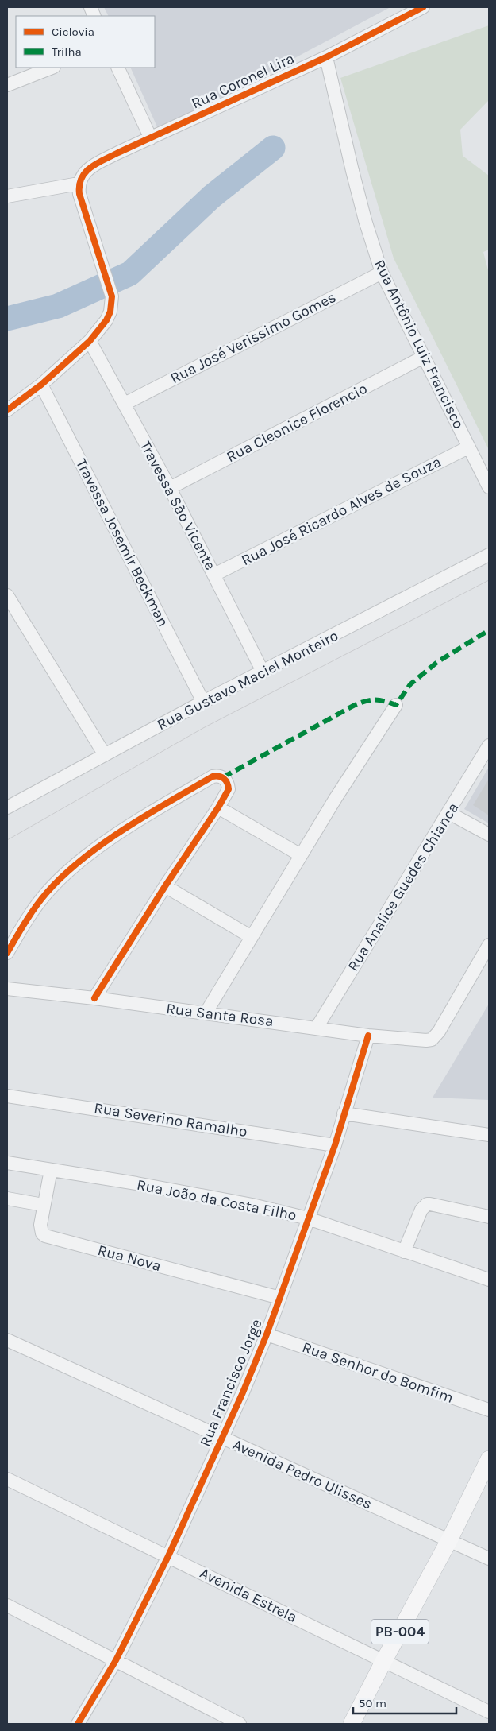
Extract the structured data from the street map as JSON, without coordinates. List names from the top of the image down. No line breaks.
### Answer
{"streets":{"main road":["PB-004"],"street":["Rua Coronel Lira","Rua José Verissimo Gomes","Rua Antônio Luiz Francisco","Rua Cleonice Florencio","Travessa São Vicente","Rua José Ricardo Alves de Souza","Travessa Josemir Beckman","Rua Gustavo Maciel Monteiro","Rua Analice Guedes Chianca","Rua Santa Rosa","Rua Severino Ramalho","Rua João da Costa Filho","Rua Nova","Rua Senhor do Bomfim","Rua Francisco Jorge","Avenida Pedro Ulisses","Avenida Estrela"]},"crossings":[["Rua Coronel Lira","Rua Antônio Luiz Francisco"],["Rua José Verissimo Gomes","Rua Antônio Luiz Francisco"],["Rua José Verissimo Gomes","Travessa São Vicente"],["Rua Antônio Luiz Francisco","Rua Cleonice Florencio"],["Rua Antônio Luiz Francisco","Rua José Ricardo Alves de Souza"],["Rua Cleonice Florencio","Travessa São Vicente"],["Travessa São Vicente","Rua José Ricardo Alves de Souza"],["Travessa São Vicente","Rua Gustavo Maciel Monteiro"],["Travessa Josemir Beckman","Rua Gustavo Maciel Monteiro"],["Rua Analice Guedes Chianca","Rua Santa Rosa"],["Rua Santa Rosa","Rua Francisco Jorge"],["Rua Severino Ramalho","Rua Francisco Jorge"],["Rua João da Costa Filho","Rua Nova"],["Rua João da Costa Filho","Rua Francisco Jorge"],["Rua Nova","Rua Francisco Jorge"],["Rua Senhor do Bomfim","Rua Francisco Jorge"],["Rua Francisco Jorge","Avenida Pedro Ulisses"],["Rua Francisco Jorge","Avenida Estrela"],["Avenida Pedro Ulisses","PB-004"],["Avenida Estrela","PB-004"]],"legend":["Ciclovia","Trilha"],"scale_bar":"50 m"}
